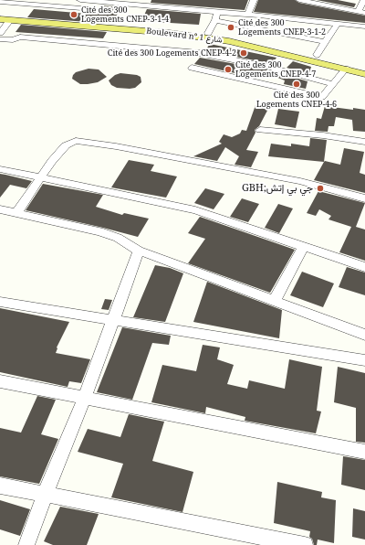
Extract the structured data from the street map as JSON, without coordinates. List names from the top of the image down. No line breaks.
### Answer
{"streets":{"main road":["Boulevard n° شارع 1"]},"places":["Cité des 300 Logements CNEP-3-1-4","Cité des 300 Logements CNEP-3-1-2","Cité des 300 Logements CNEP-4-2","Cité des 300 Logements CNEP-4-7","Cité des 300 Logements CNEP-4-6","GBH;جي بي إتش"]}
